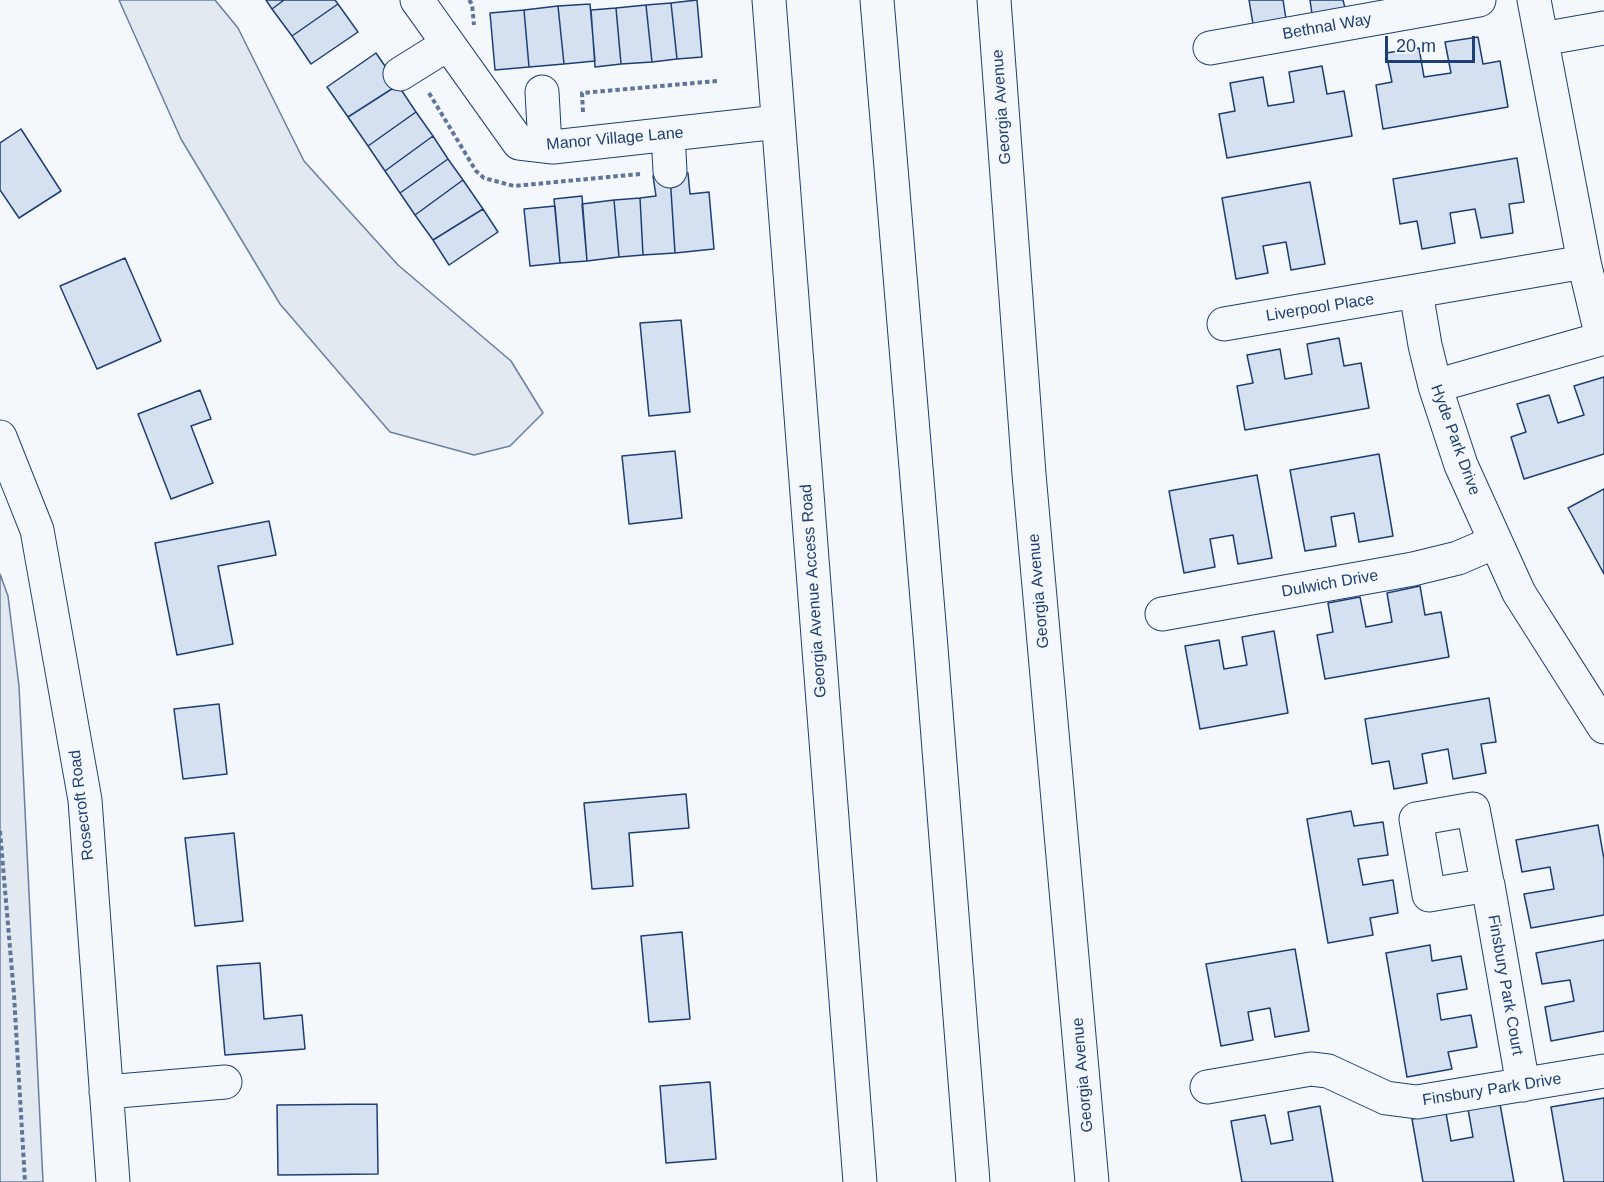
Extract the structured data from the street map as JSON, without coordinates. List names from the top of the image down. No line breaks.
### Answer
{"streets":{"street":["Bethnal Way","Georgia Avenue","Manor Village Lane","Liverpool Place","Hyde Park Drive","Dulwich Drive","Georgia Avenue Access Road","Rosecroft Road","Finsbury Park Court","Finsbury Park Drive"]},"crossings":[["Manor Village Lane","Georgia Avenue Access Road"],["Liverpool Place","Hyde Park Drive"],["Hyde Park Drive","Dulwich Drive"],["Finsbury Park Court","Finsbury Park Drive"]],"scale_bar":"20 m"}
